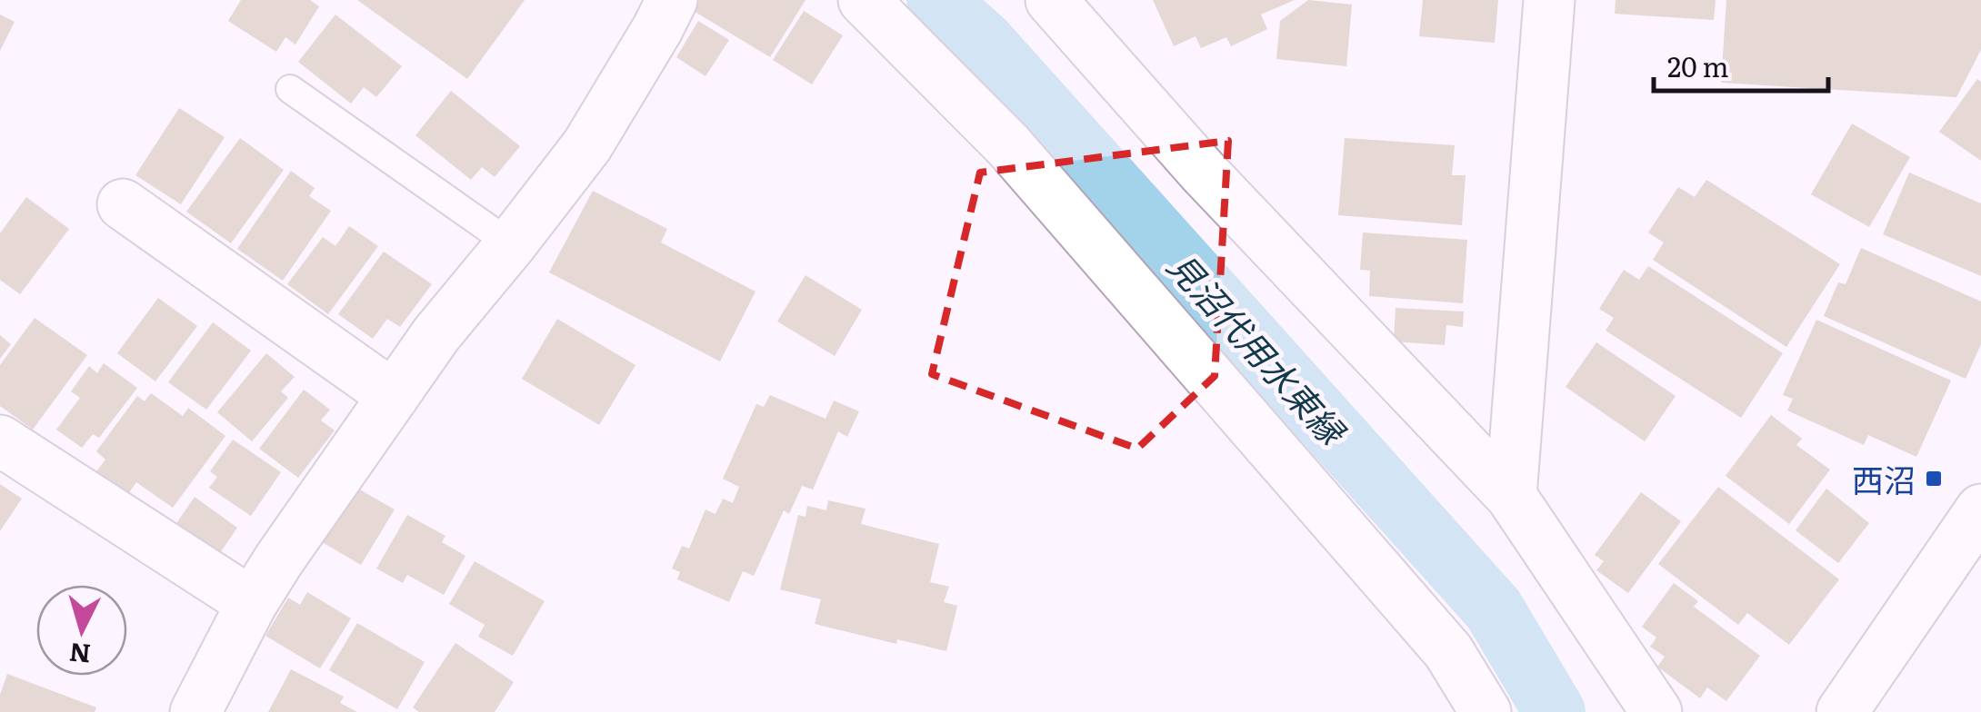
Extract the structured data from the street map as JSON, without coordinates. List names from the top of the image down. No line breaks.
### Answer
{"water":["見沼代用水東縁"],"places":{"transit":["西沼"]},"scale_bar":"20 m","north":"bottom"}
